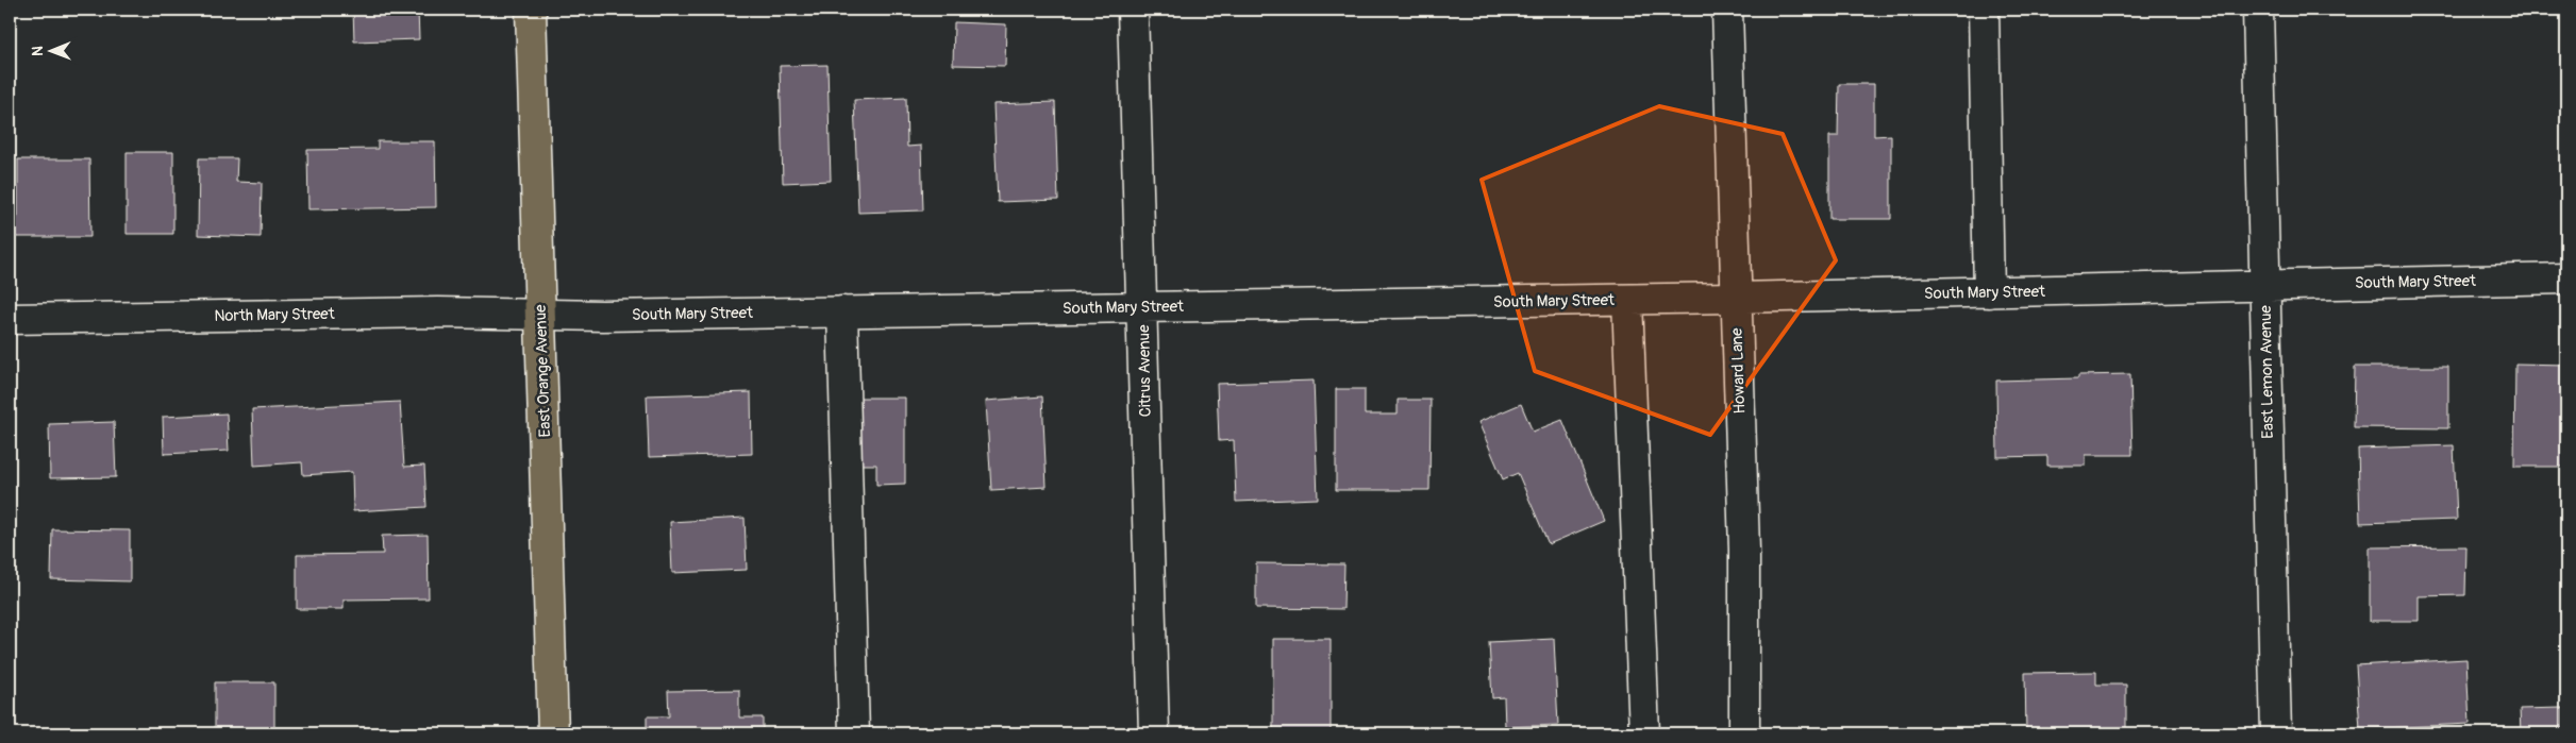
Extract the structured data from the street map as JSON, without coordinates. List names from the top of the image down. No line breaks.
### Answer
{"streets":{"main road":["East Orange Avenue"],"street":["South Mary Street","North Mary Street","Citrus Avenue","Howard Lane","East Lemon Avenue"]},"crossings":[["South Mary Street","North Mary Street"],["South Mary Street","East Orange Avenue"],["South Mary Street","Citrus Avenue"],["South Mary Street","Howard Lane"],["South Mary Street","East Lemon Avenue"],["North Mary Street","East Orange Avenue"]],"north":"left"}
